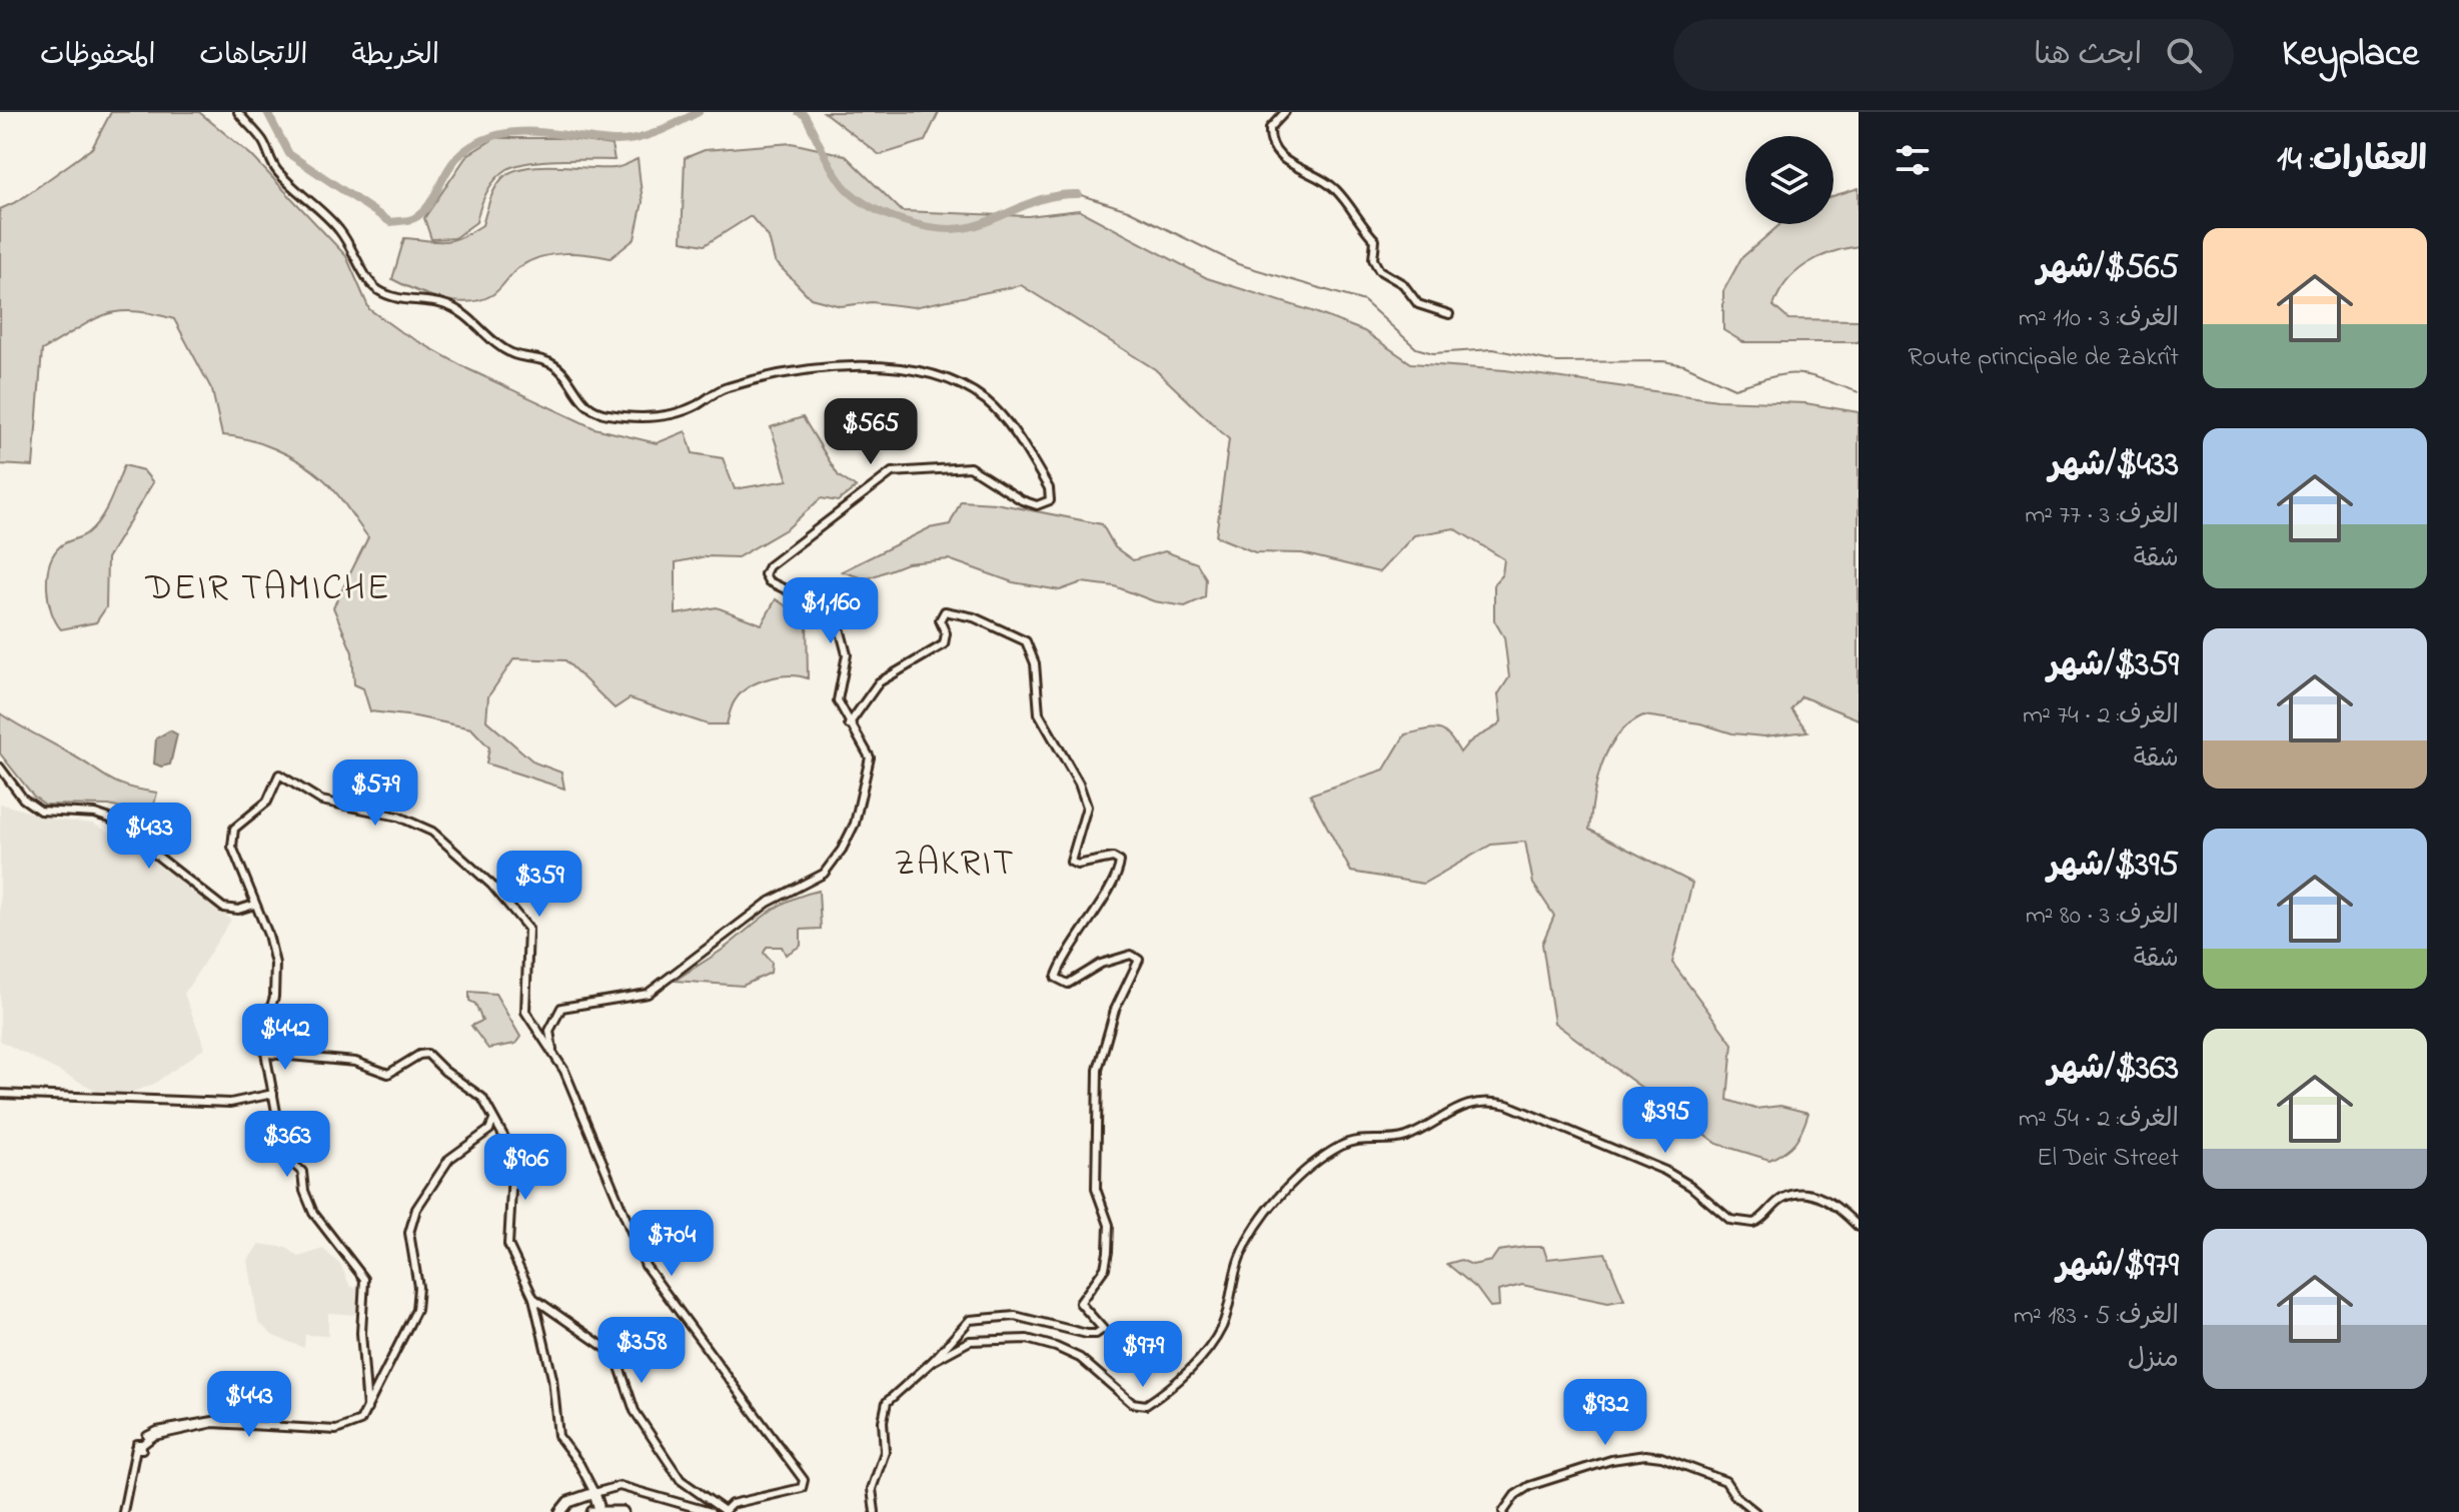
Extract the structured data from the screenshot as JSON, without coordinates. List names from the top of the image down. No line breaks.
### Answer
{"districts":["DEIR TAMICHE","ZAKRIT"],"page":{"header":"Keyplace","search":"ابحث هنا","nav":["الخريطة","الاتجاهات","المحفوظات"],"heading":"العقارات: 14","list":[{"name":"$565/شهر","note":"الغرف: 3 · 110 m² · Route principale de Zakrît"},{"name":"$433/شهر","note":"الغرف: 3 · 77 m² · شقة"},{"name":"$359/شهر","note":"الغرف: 2 · 74 m² · شقة"},{"name":"$395/شهر","note":"الغرف: 3 · 80 m² · شقة"},{"name":"$363/شهر","note":"الغرف: 2 · 54 m² · El Deir Street"},{"name":"$979/شهر","note":"الغرف: 5 · 183 m² · منزل"}],"price":["$565","$1,160","$579","$433","$359","$442","$395","$363","$906","$704","$358","$979","$443","$932"]}}
